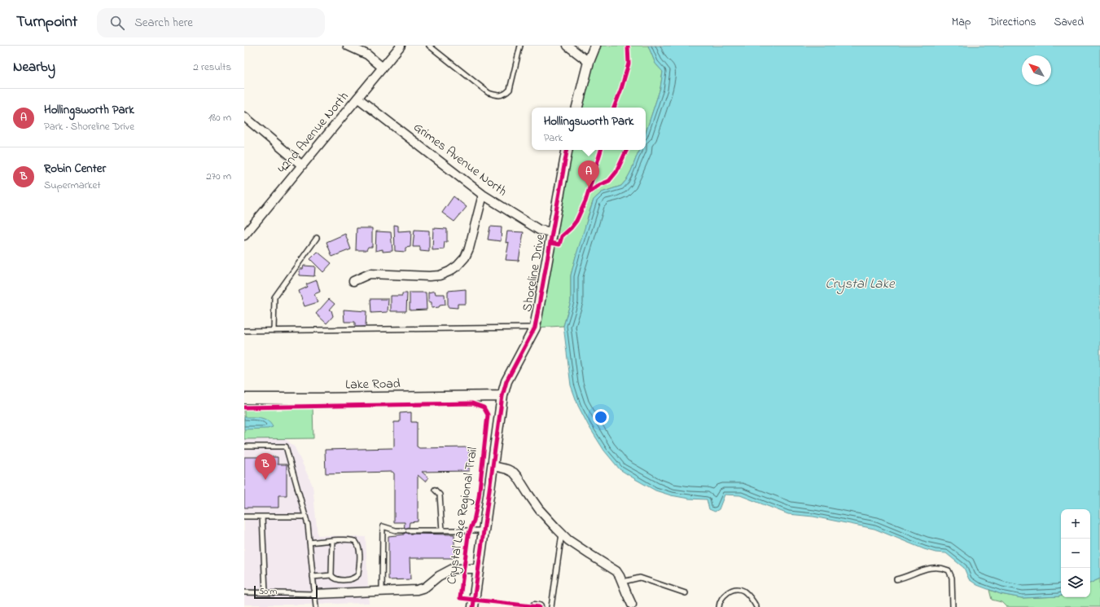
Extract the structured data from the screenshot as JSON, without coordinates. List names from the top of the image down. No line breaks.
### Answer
{"streets":{"street":["42nd Avenue North","Grimes Avenue North","Shoreline Drive","Lake Road"],"cycle path":["Crystal Lake Regional Trail"]},"crossings":[["42nd Avenue North","Grimes Avenue North"],["Grimes Avenue North","Shoreline Drive"],["Shoreline Drive","Lake Road"]],"water":["Crystal Lake"],"scale_bar":"50 m","north":"top left","page":{"header":"Turnpoint","search":"Search here","nav":["Map","Directions","Saved"],"heading":["Nearby","2 results"],"list":[{"mark":"A","name":"Hollingsworth Park","note":"Park · Shoreline Drive","value":"180 m"},{"mark":"B","name":"Robin Center","note":"Supermarket","value":"270 m"}],"popup":["Hollingsworth Park","Park"],"pins":["A","B"],"map_buttons":["+","−"],"scale":"50 m"}}
